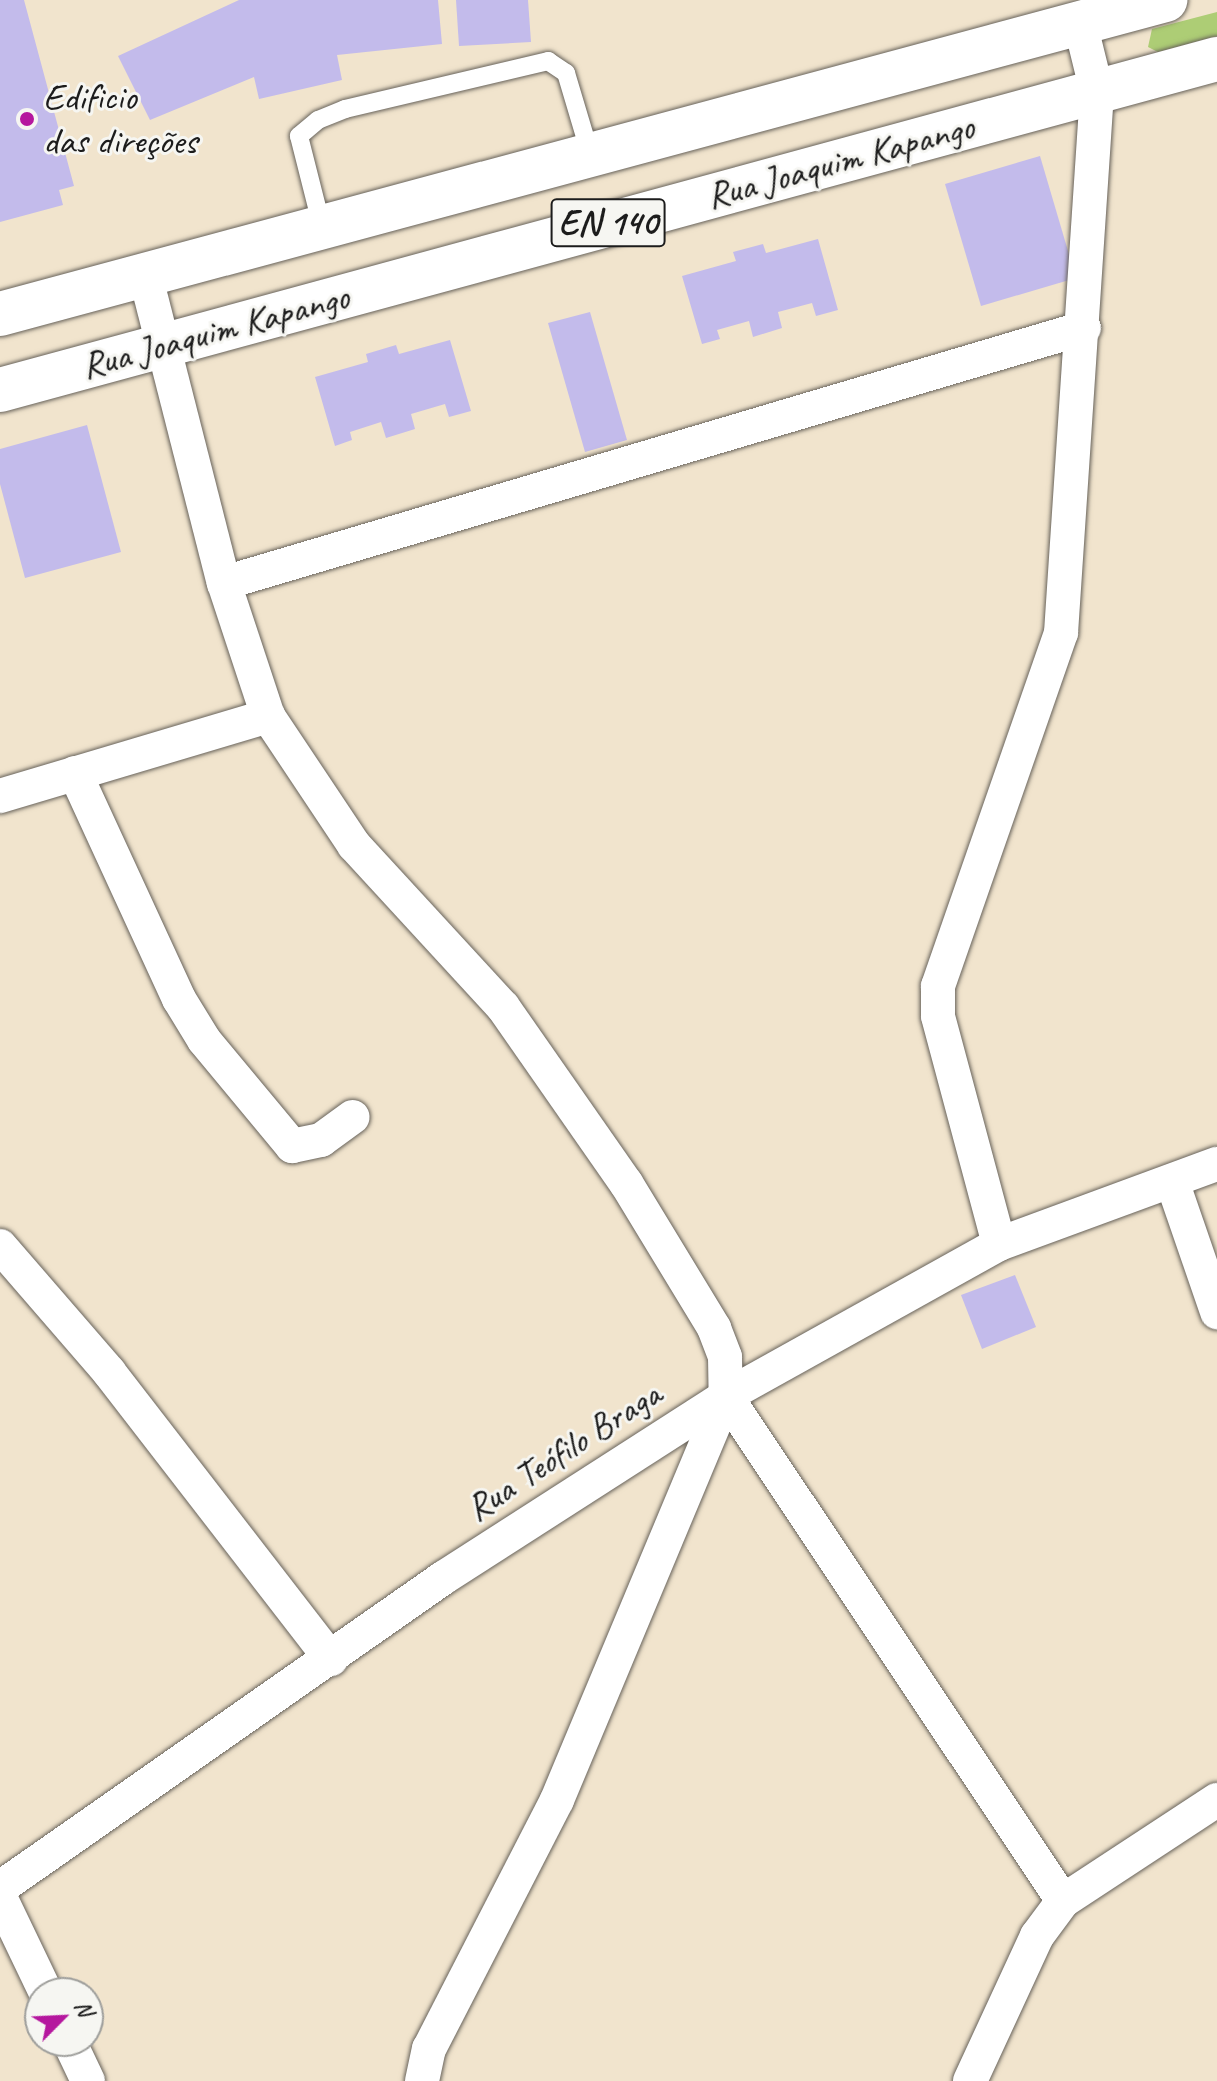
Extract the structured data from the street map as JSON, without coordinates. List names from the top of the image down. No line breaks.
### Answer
{"streets":{"main road":["Rua Joaquim Kapango","EN 140"],"street":["Rua Teófilo Braga"]},"places":["Edificio das direções"],"north":"top right"}
